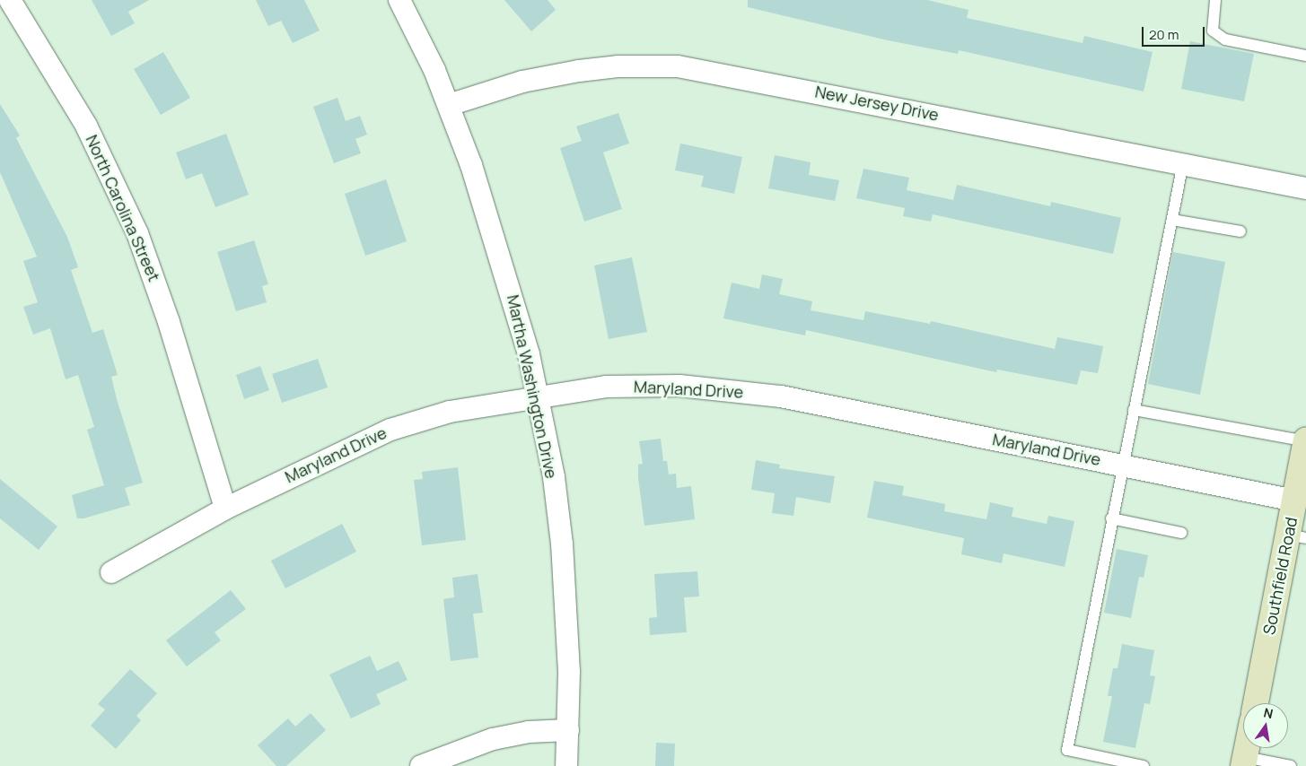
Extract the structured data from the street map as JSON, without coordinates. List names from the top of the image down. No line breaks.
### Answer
{"streets":{"main road":["Southfield Road"],"street":["New Jersey Drive","North Carolina Street","Martha Washington Drive","Maryland Drive"]},"crossings":[["New Jersey Drive","Martha Washington Drive"],["North Carolina Street","Maryland Drive"],["Martha Washington Drive","Maryland Drive"],["Maryland Drive","Southfield Road"]],"scale_bar":"20 m","north":"top"}
